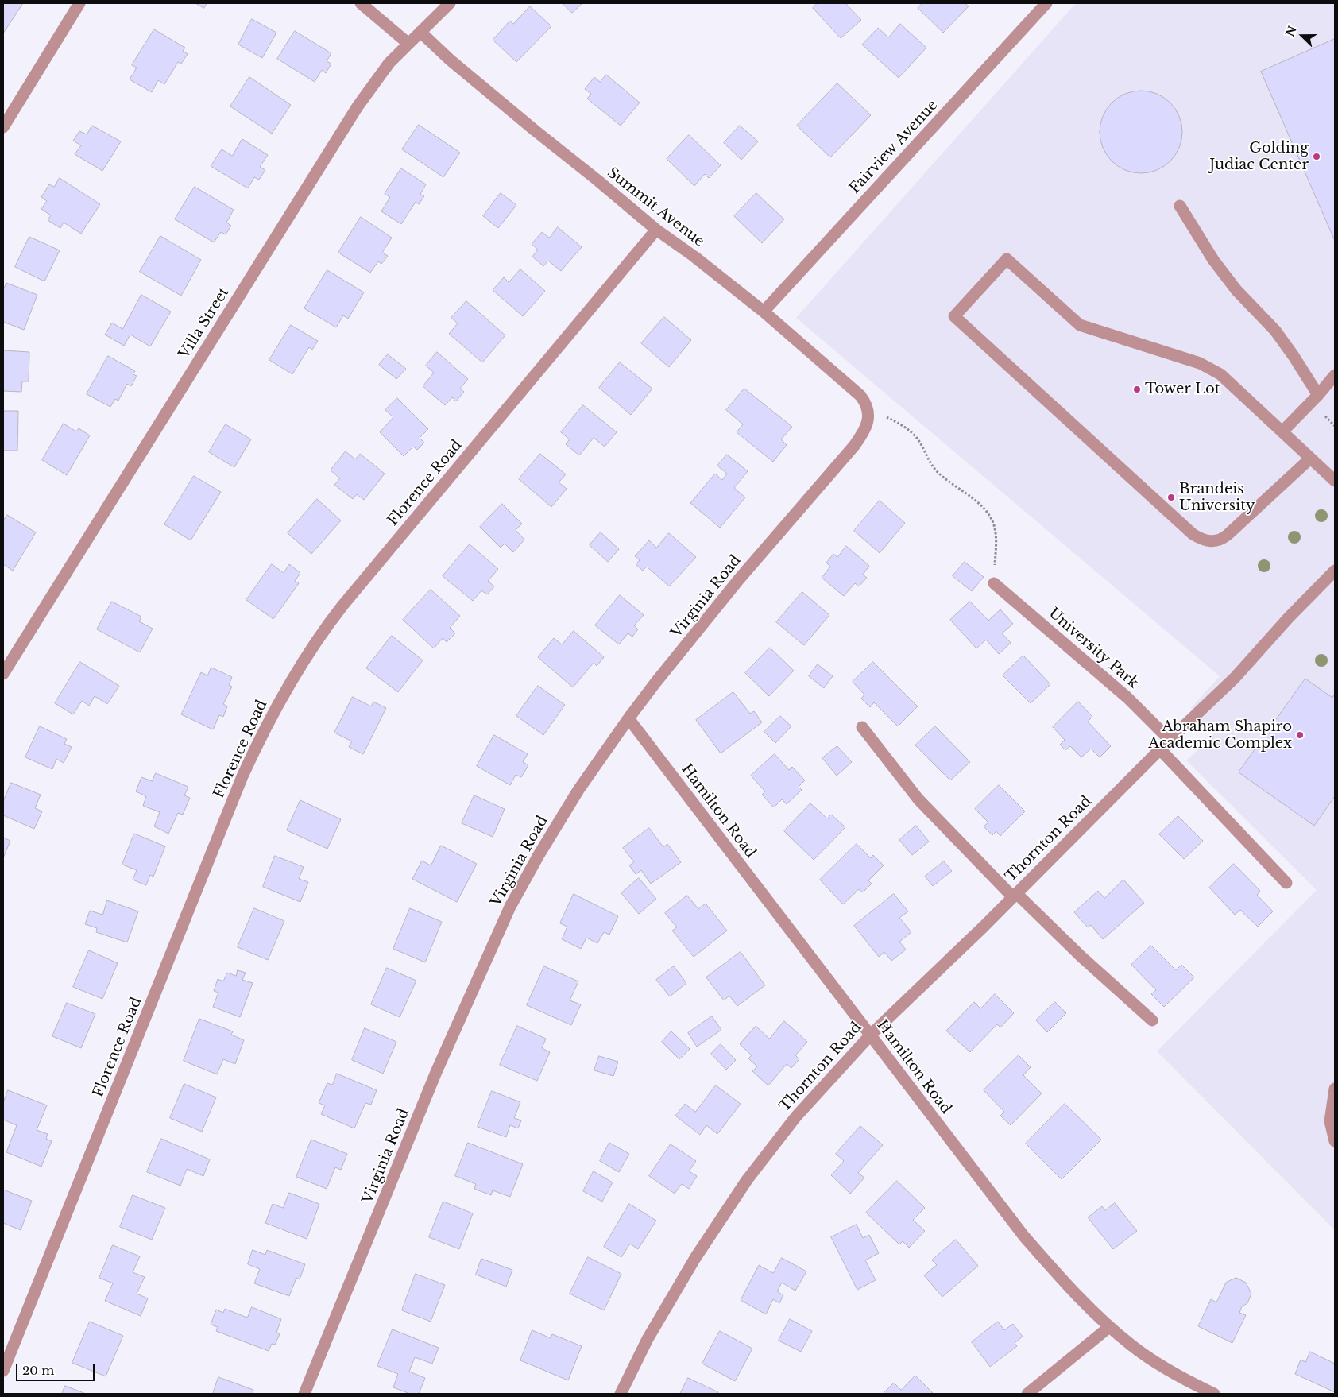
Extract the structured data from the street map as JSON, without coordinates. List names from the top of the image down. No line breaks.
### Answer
{"streets":{"street":["Fairview Avenue","Summit Avenue","Villa Street","Florence Road","Virginia Road","University Park","Hamilton Road","Thornton Road"]},"crossings":[["Fairview Avenue","Summit Avenue"],["Summit Avenue","Villa Street"],["Summit Avenue","Florence Road"],["Summit Avenue","Virginia Road"],["Virginia Road","Hamilton Road"],["University Park","Thornton Road"],["Hamilton Road","Thornton Road"]],"places":["Golding Judiac Center","Tower Lot","Brandeis University","Abraham Shapiro Academic Complex"],"scale_bar":"20 m","north":"left"}
